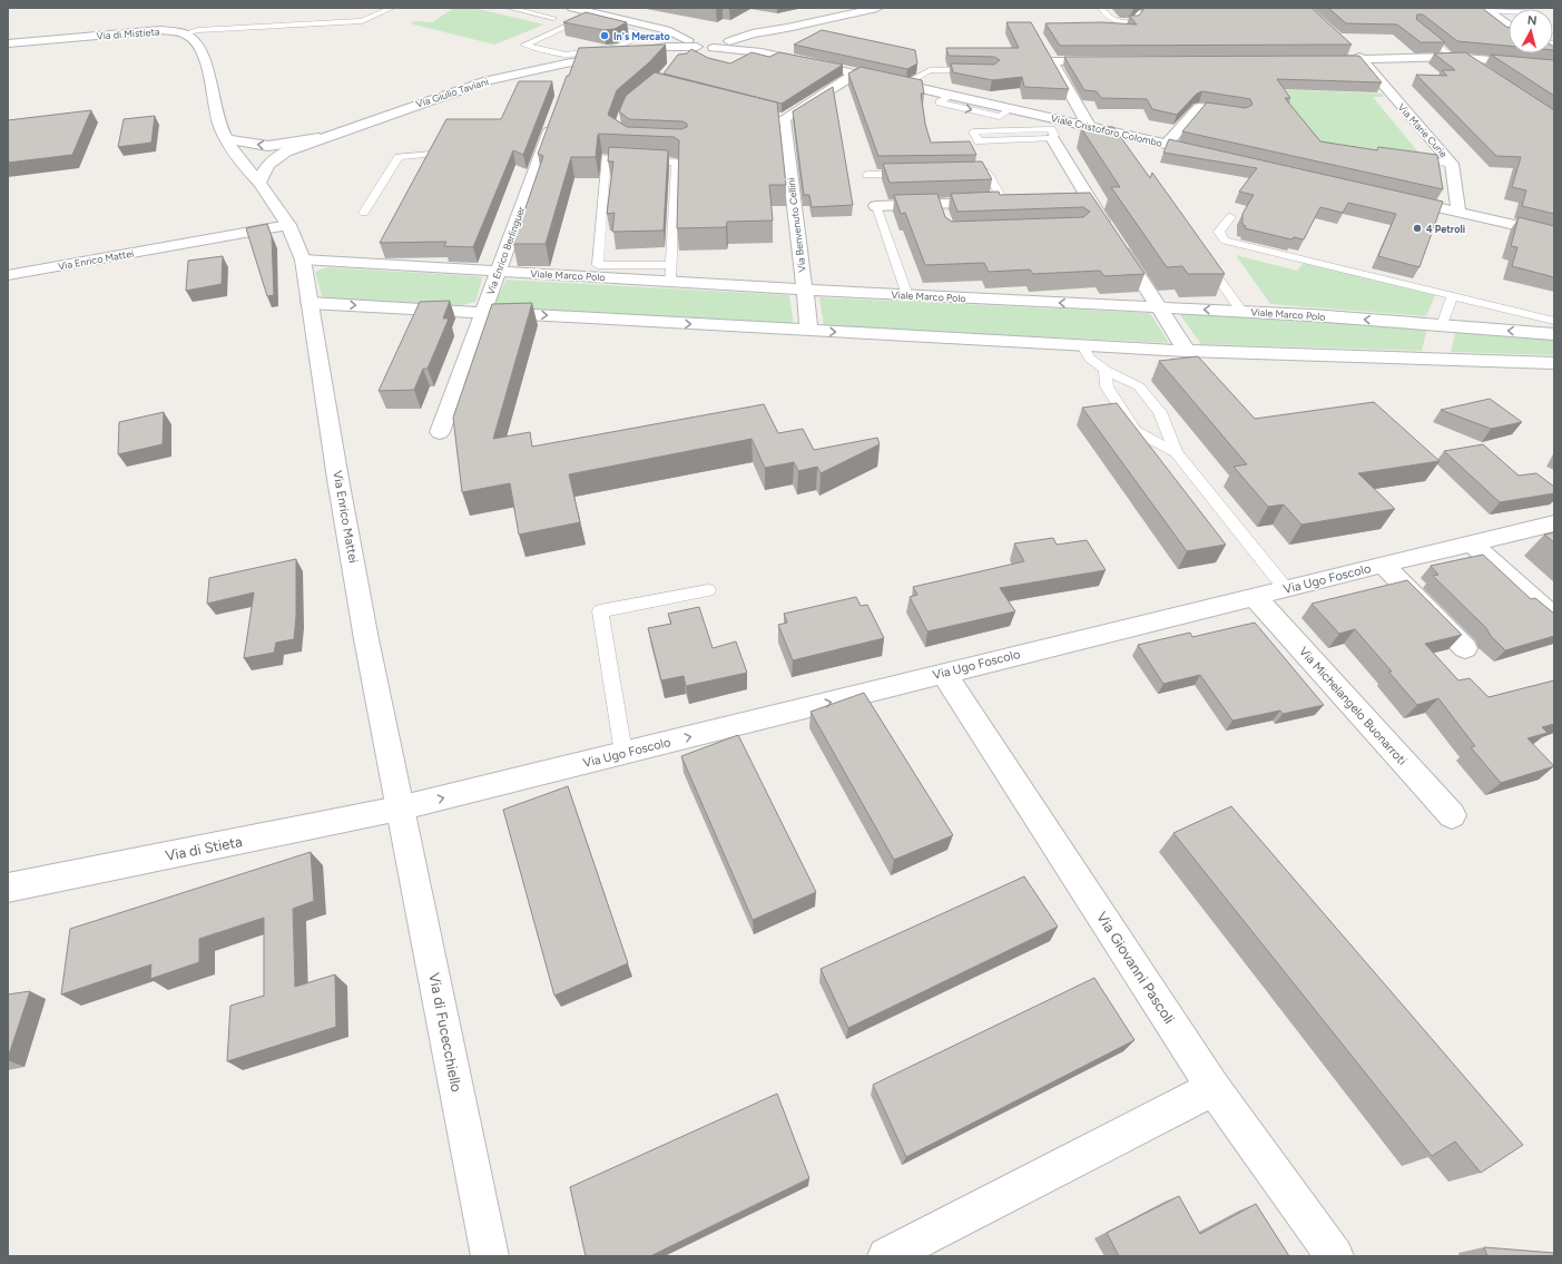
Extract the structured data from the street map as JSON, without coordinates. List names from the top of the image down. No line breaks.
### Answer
{"streets":{"street":["Via di Mistieta","Via Giulio Taviani","Viale Cristoforo Colombo","Via Marie Curie","Via Benvenuto Cellini","Via Enrico Berlinguer","Via Enrico Mattei","Viale Marco Polo","Via Ugo Foscolo","Via Michelangelo Buonarroti","Via di Stieta","Via Giovanni Pascoli","Via di Fucecchiello"]},"crossings":[["Via Giulio Taviani","Viale Cristoforo Colombo"],["Via Giulio Taviani","Via Enrico Mattei"],["Viale Cristoforo Colombo","Via Benvenuto Cellini"],["Via Benvenuto Cellini","Viale Marco Polo"],["Via Enrico Berlinguer","Viale Marco Polo"],["Via Enrico Mattei","Viale Marco Polo"],["Via Enrico Mattei","Via Ugo Foscolo"],["Via Enrico Mattei","Via di Stieta"],["Via Enrico Mattei","Via di Fucecchiello"],["Via Ugo Foscolo","Via Michelangelo Buonarroti"],["Via Ugo Foscolo","Via di Stieta"],["Via Ugo Foscolo","Via Giovanni Pascoli"],["Via Ugo Foscolo","Via di Fucecchiello"],["Via di Stieta","Via di Fucecchiello"]],"one_way":["Via Ugo Foscolo"],"places":["In's Mercato","4 Petroli"],"north":"top"}
